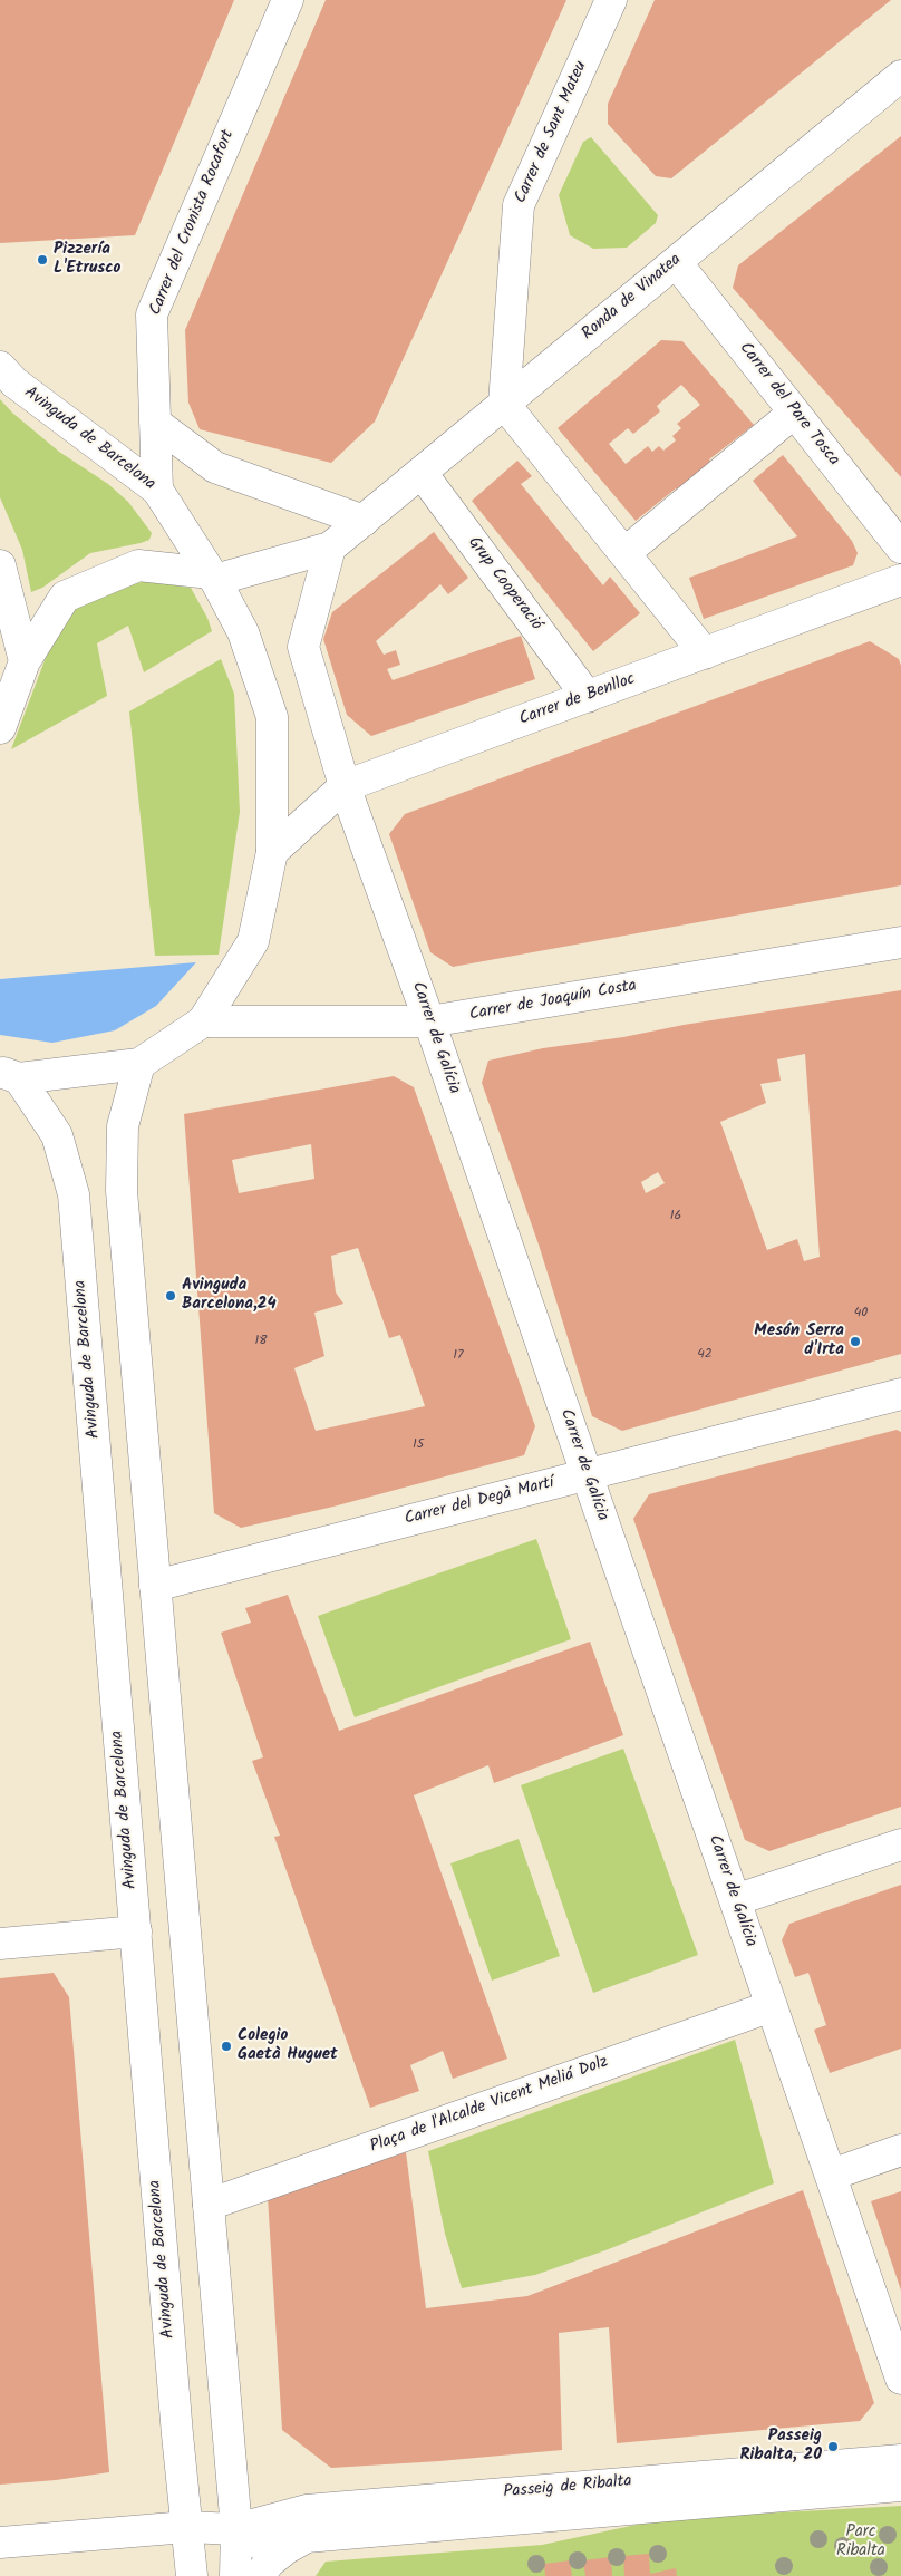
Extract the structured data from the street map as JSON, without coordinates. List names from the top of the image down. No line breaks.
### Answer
{"streets":{"street":["Carrer de Sant Mateu","Carrer del Cronista Rocafort","Ronda de Vinatea","Carrer del Pare Tosca","Avinguda de Barcelona","Grup Cooperació","Carrer de Benlloc","Carrer de Joaquín Costa","Carrer de Galícia","Carrer del Degà Martí","Plaça de l'Alcalde Vicent Meliá Dolz","Passeig de Ribalta"]},"crossings":[["Carrer de Sant Mateu","Ronda de Vinatea"],["Carrer del Cronista Rocafort","Avinguda de Barcelona"],["Ronda de Vinatea","Carrer del Pare Tosca"],["Ronda de Vinatea","Avinguda de Barcelona"],["Ronda de Vinatea","Grup Cooperació"],["Ronda de Vinatea","Carrer de Galícia"],["Avinguda de Barcelona","Carrer de Benlloc"],["Avinguda de Barcelona","Carrer de Joaquín Costa"],["Grup Cooperació","Carrer de Benlloc"],["Carrer de Benlloc","Carrer de Galícia"],["Carrer de Joaquín Costa","Carrer de Galícia"],["Carrer de Galícia","Carrer del Degà Martí"],["Carrer de Galícia","Plaça de l'Alcalde Vicent Meliá Dolz"]],"parks":["Parc Ribalta"],"places":["Pizzería L'Etrusco","Avinguda Barcelona,24","Mesón Serra d'Irta","Colegio Gaetà Huguet","Passeig Ribalta, 20"],"house_numbers":["16","40","18","42","17","15"]}
